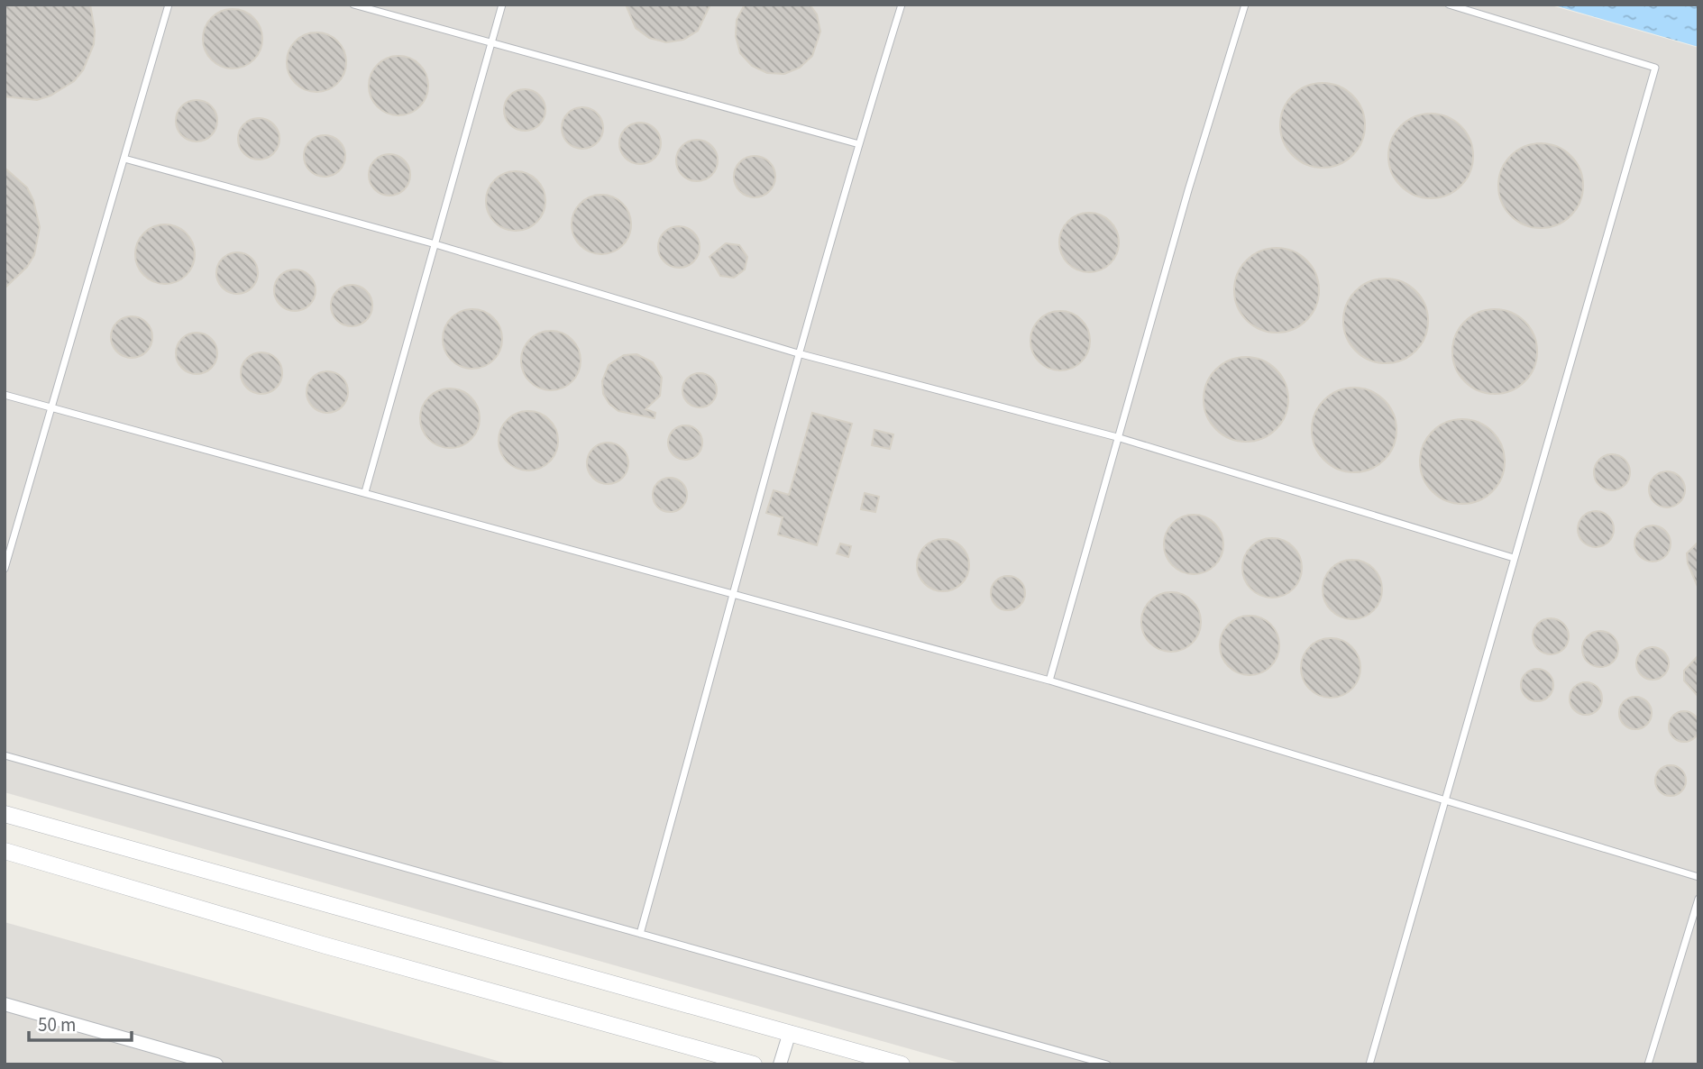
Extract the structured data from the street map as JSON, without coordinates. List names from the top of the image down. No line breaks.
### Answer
{"scale_bar":"50 m"}
